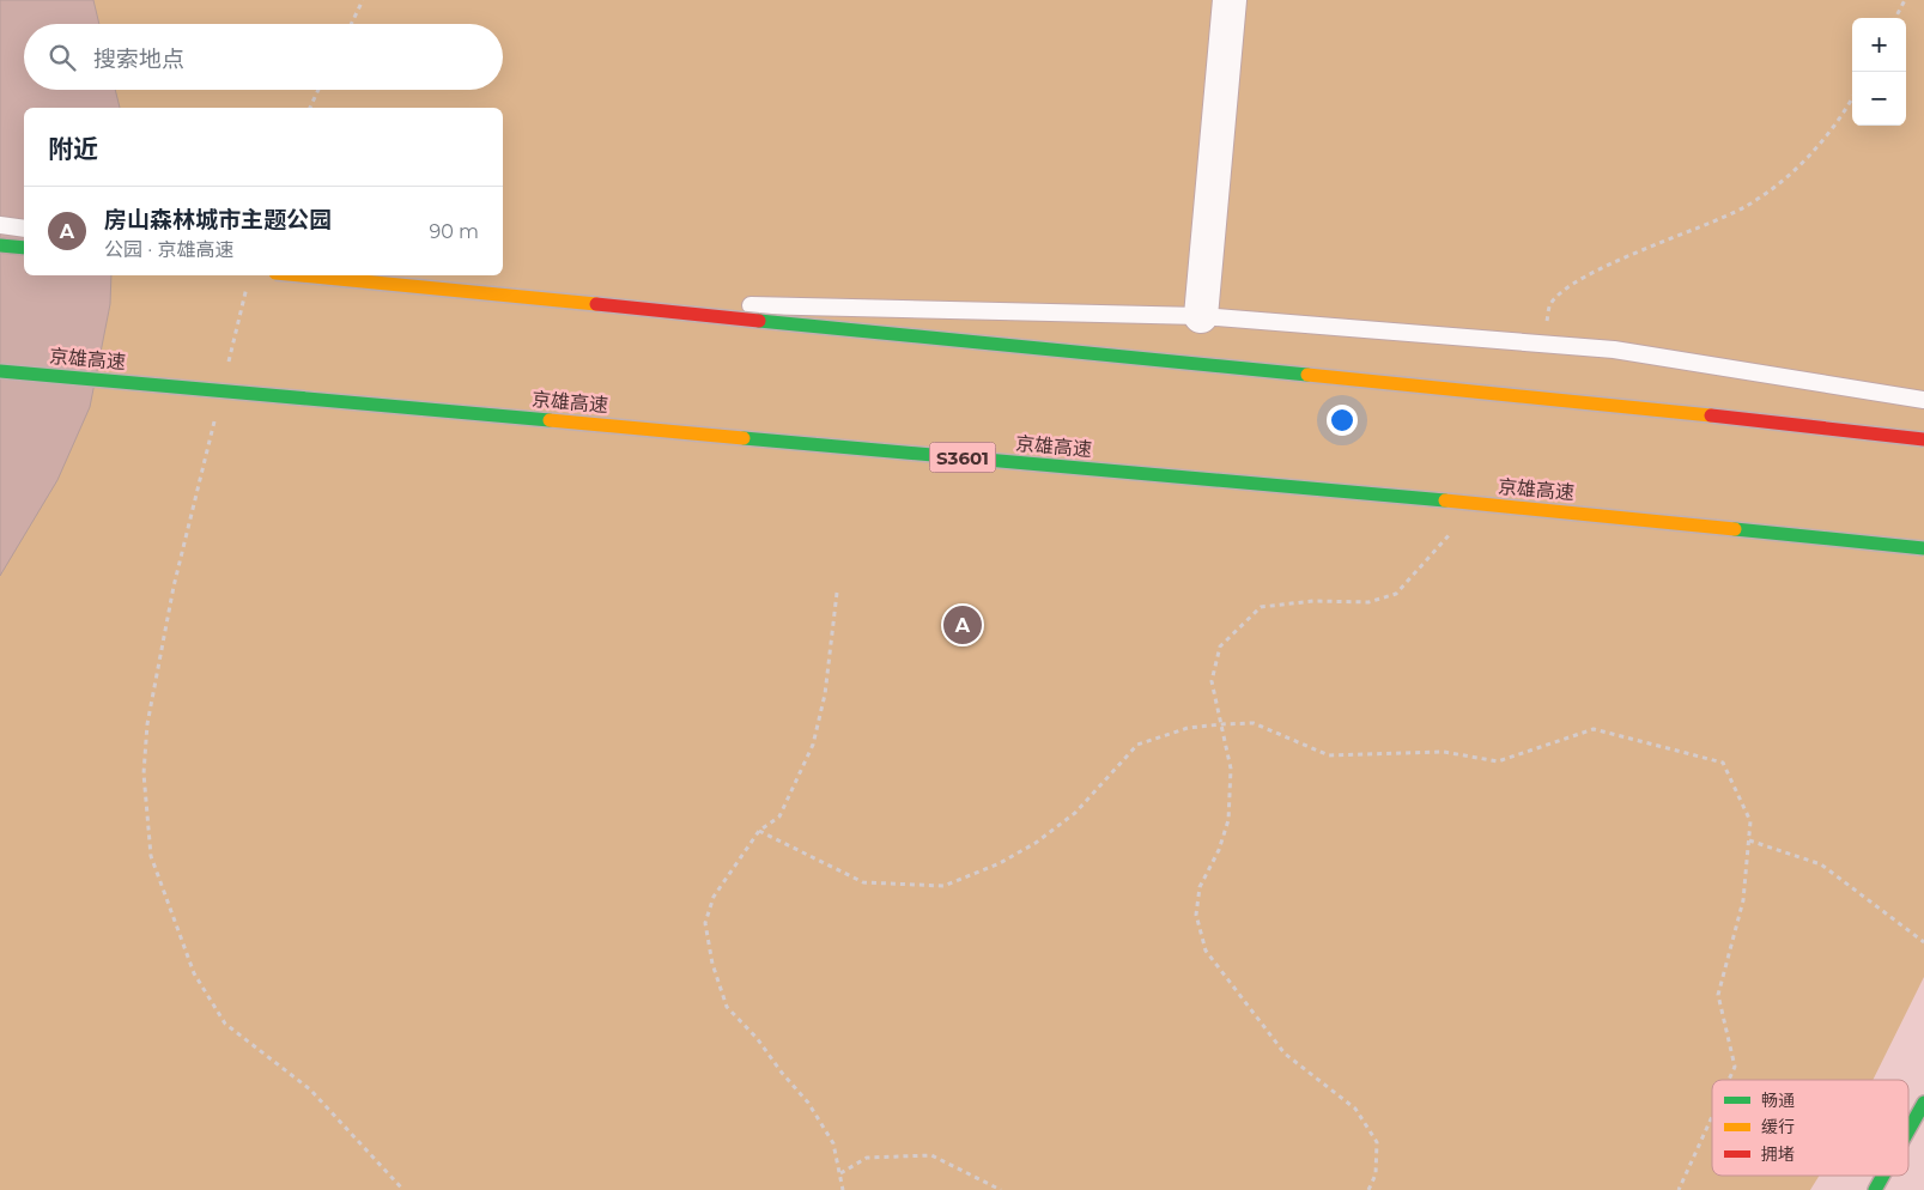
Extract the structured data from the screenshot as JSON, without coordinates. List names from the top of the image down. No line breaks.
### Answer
{"streets":{"main road":["京雄高速","S3601"]},"legend":["畅通","缓行","拥堵"],"page":{"map_buttons":["+","−"],"search":"搜索地点","heading":"附近","list":[{"mark":"A","name":"房山森林城市主题公园","note":"公园 · 京雄高速","value":"90 m"}],"pins":"A"}}
